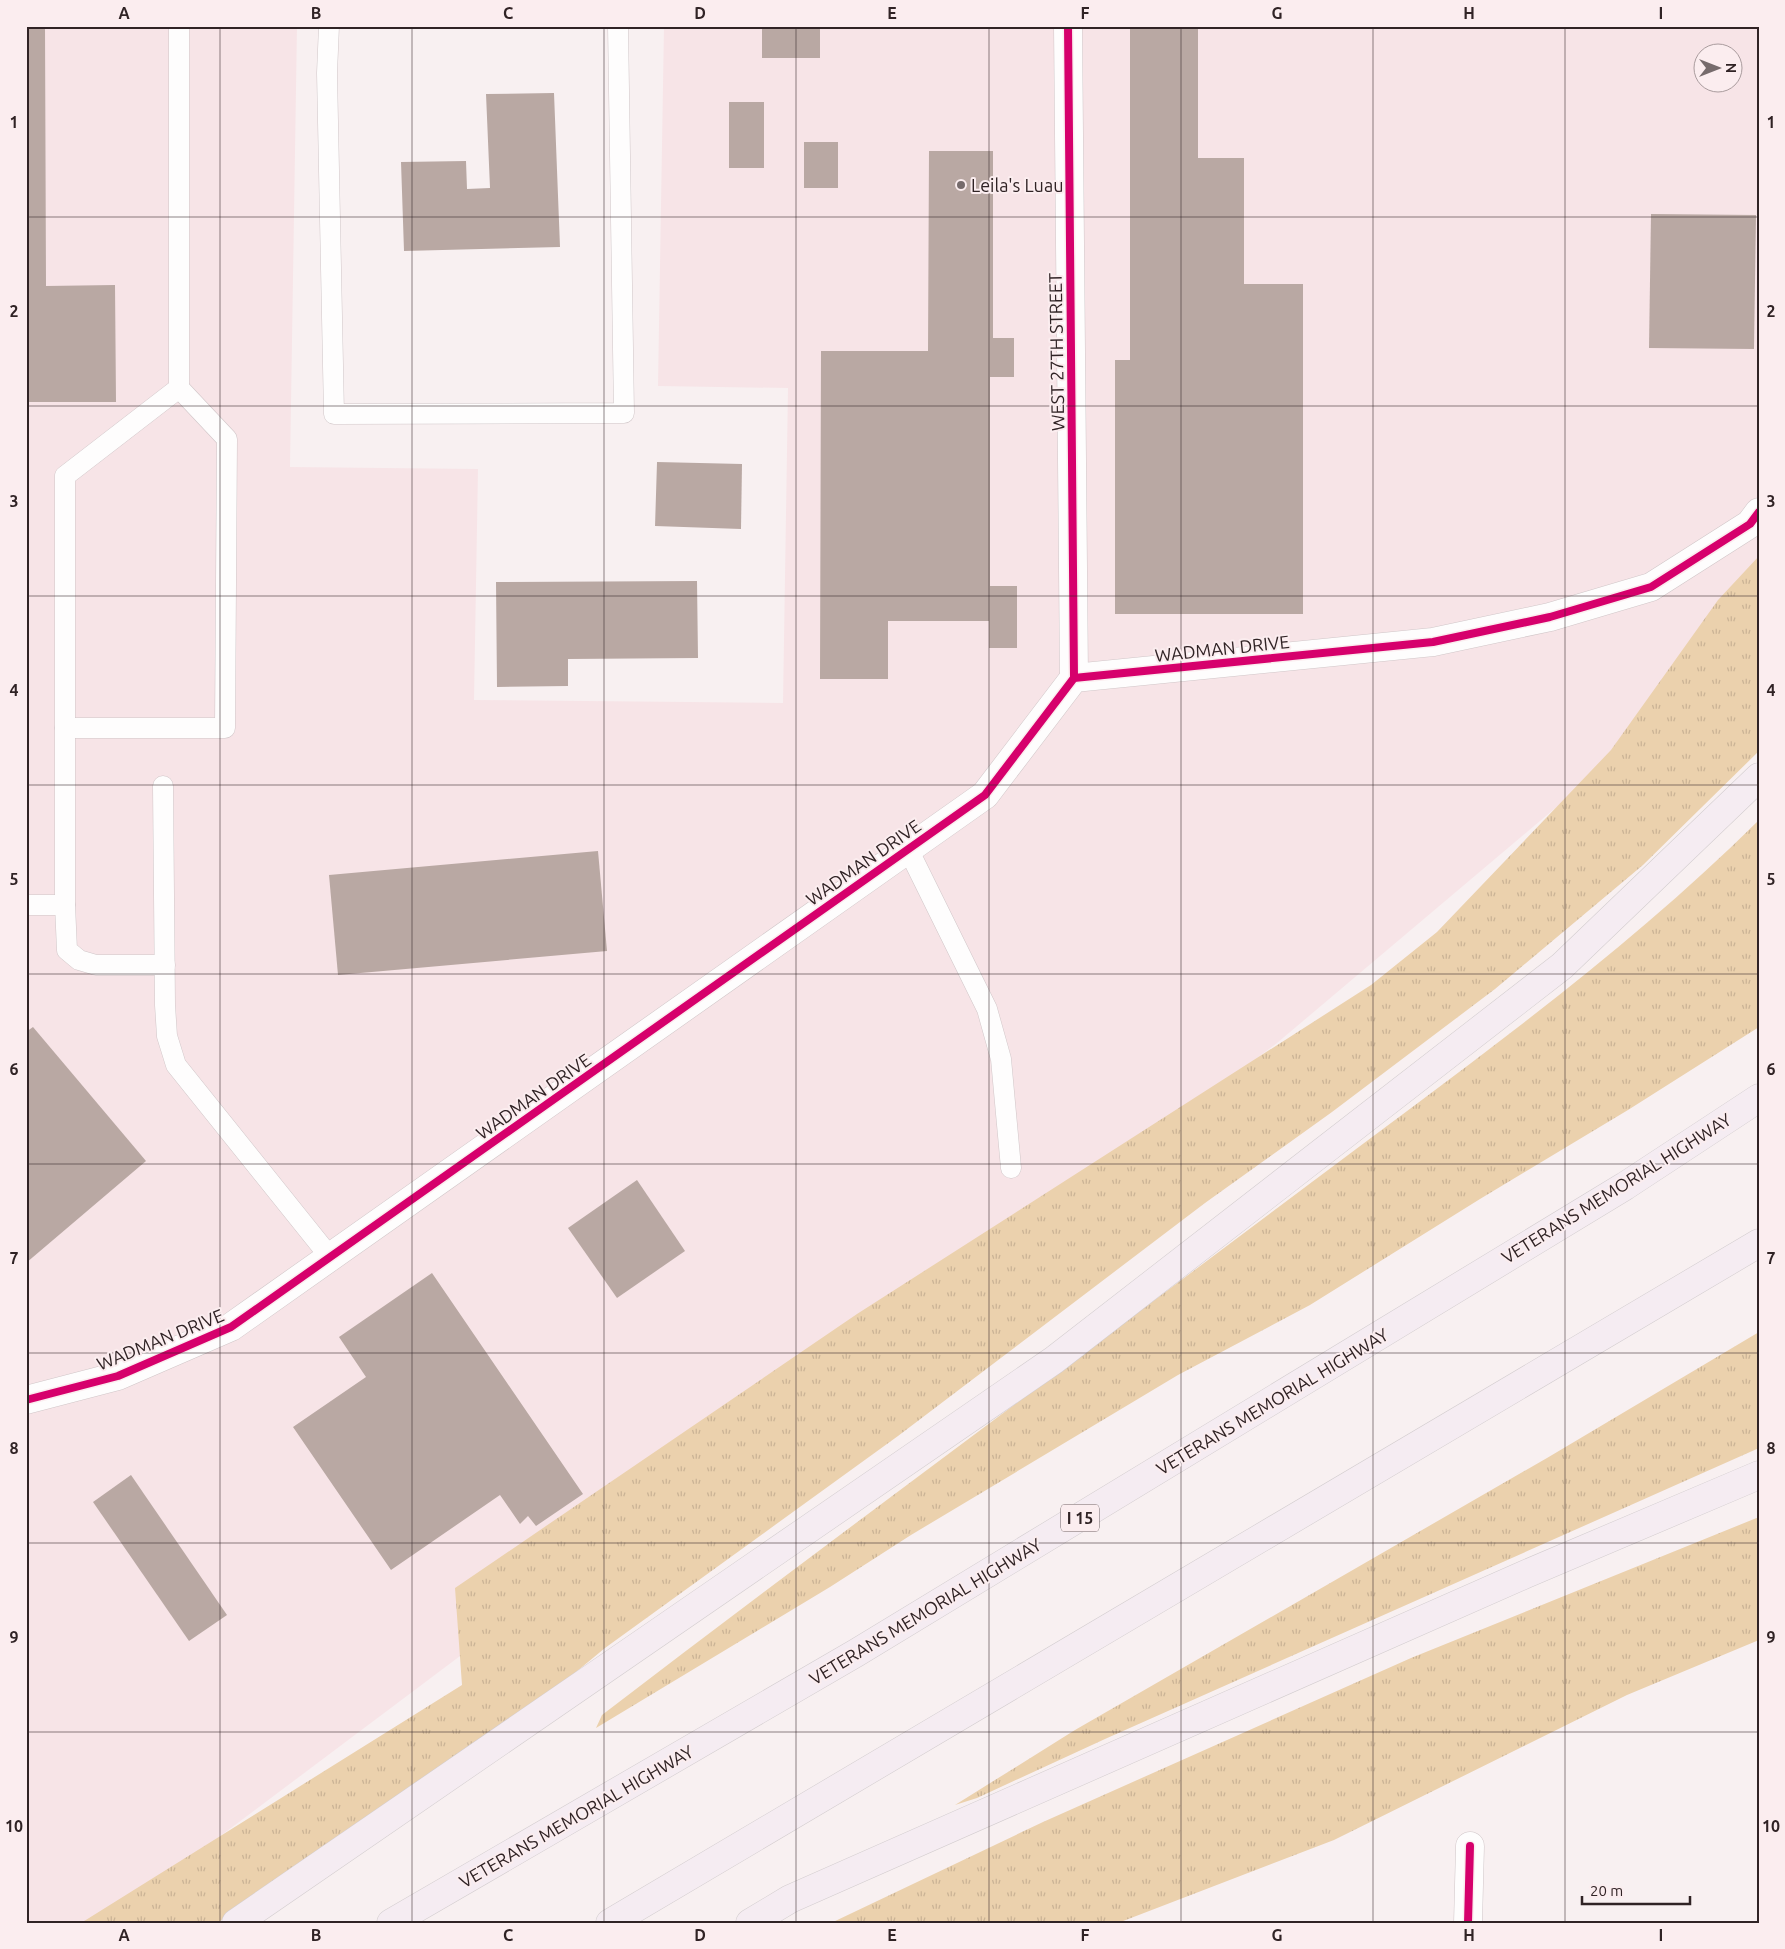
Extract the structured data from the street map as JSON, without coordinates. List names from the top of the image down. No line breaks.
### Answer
{"streets":{"highway":["VETERANS MEMORIAL HIGHWAY","I 15"],"street":["WEST 27TH STREET","WADMAN DRIVE"]},"crossings":[["WEST 27TH STREET","WADMAN DRIVE"]],"places":["Leila's Luau"],"scale_bar":"20 m","north":"right","grid":{"columns":["A","B","C","D","E","F","G","H","I"],"rows":["1","2","3","4","5","6","7","8","9","10"]}}
